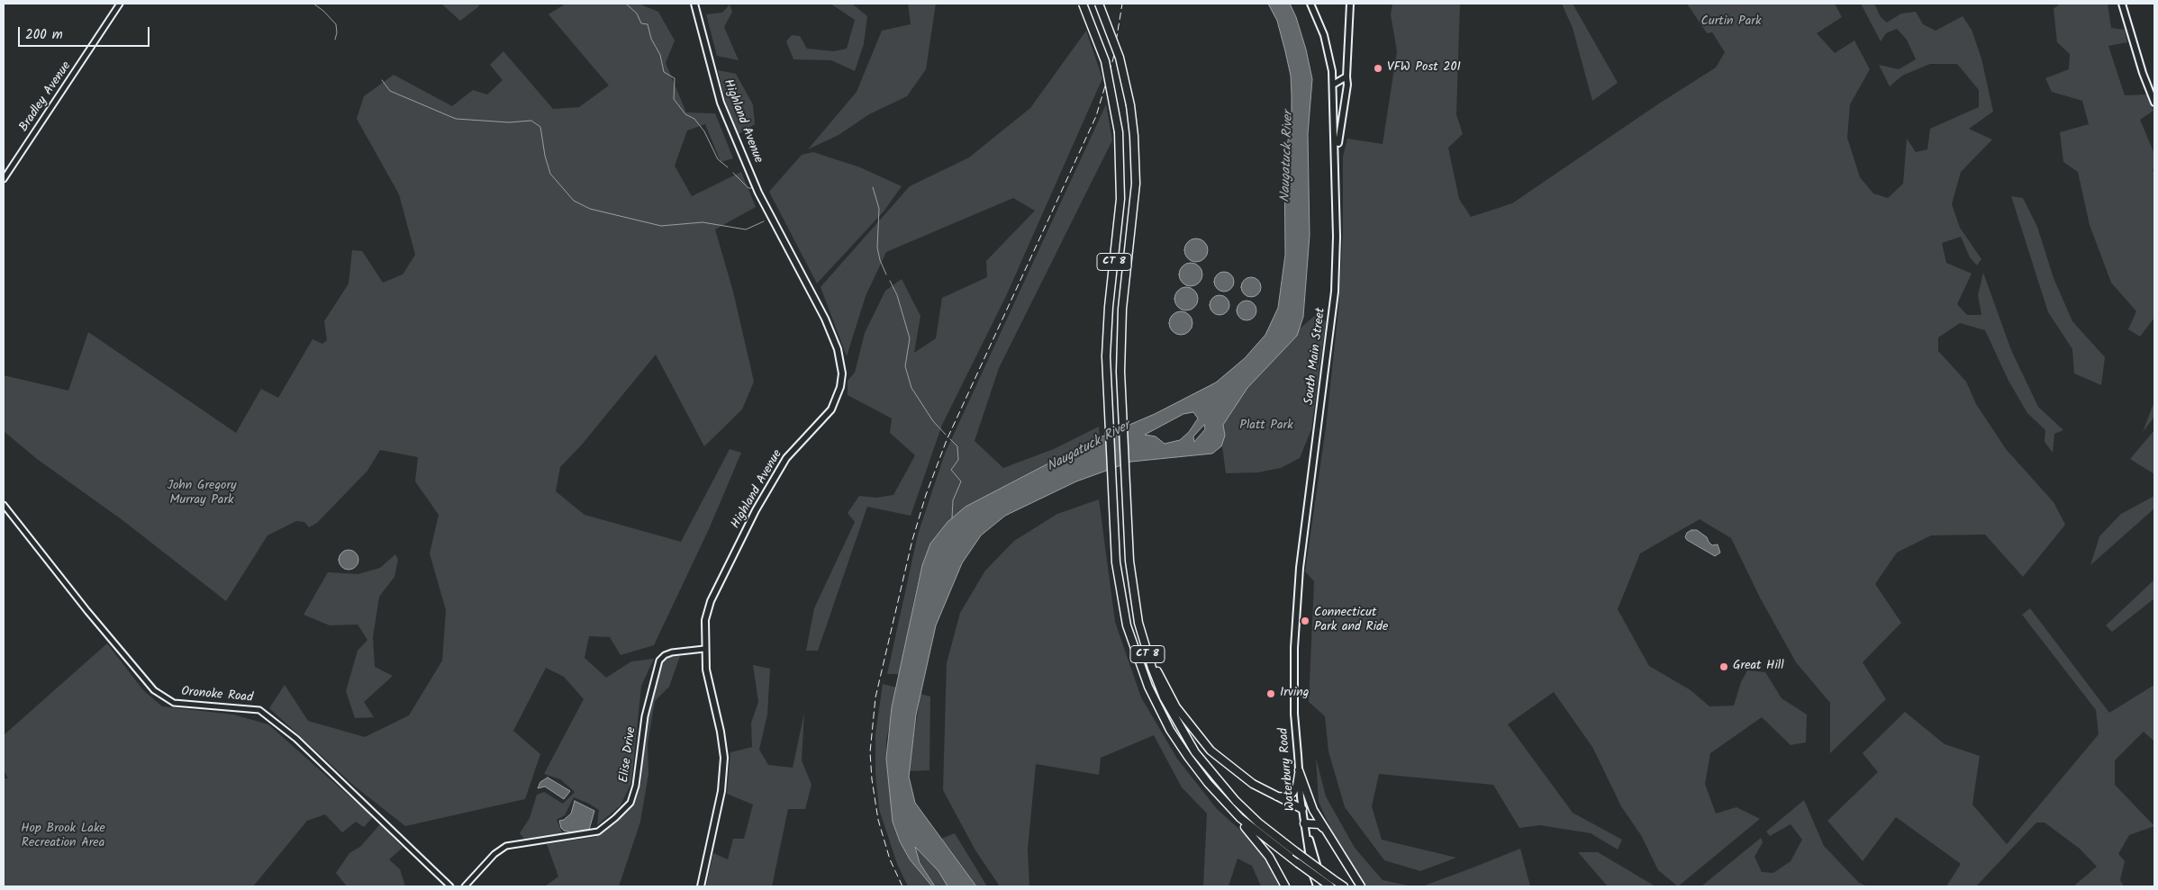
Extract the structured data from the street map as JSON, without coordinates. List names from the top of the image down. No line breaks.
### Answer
{"streets":{"highway":["CT 8"],"main road":["Highland Avenue","South Main Street","Waterbury Road"],"street":["Bradley Avenue","Oronoke Road","Elise Drive"]},"crossings":[["Highland Avenue","Elise Drive"],["South Main Street","Waterbury Road"]],"water":["Naugatuck River"],"parks":["Curtin Park","Platt Park","John Gregory Murray Park","Hop Brook Lake Recreation Area"],"places":["VFW Post 201","Connecticut Park and Ride","Great Hill","Irving"],"scale_bar":"200 m"}
